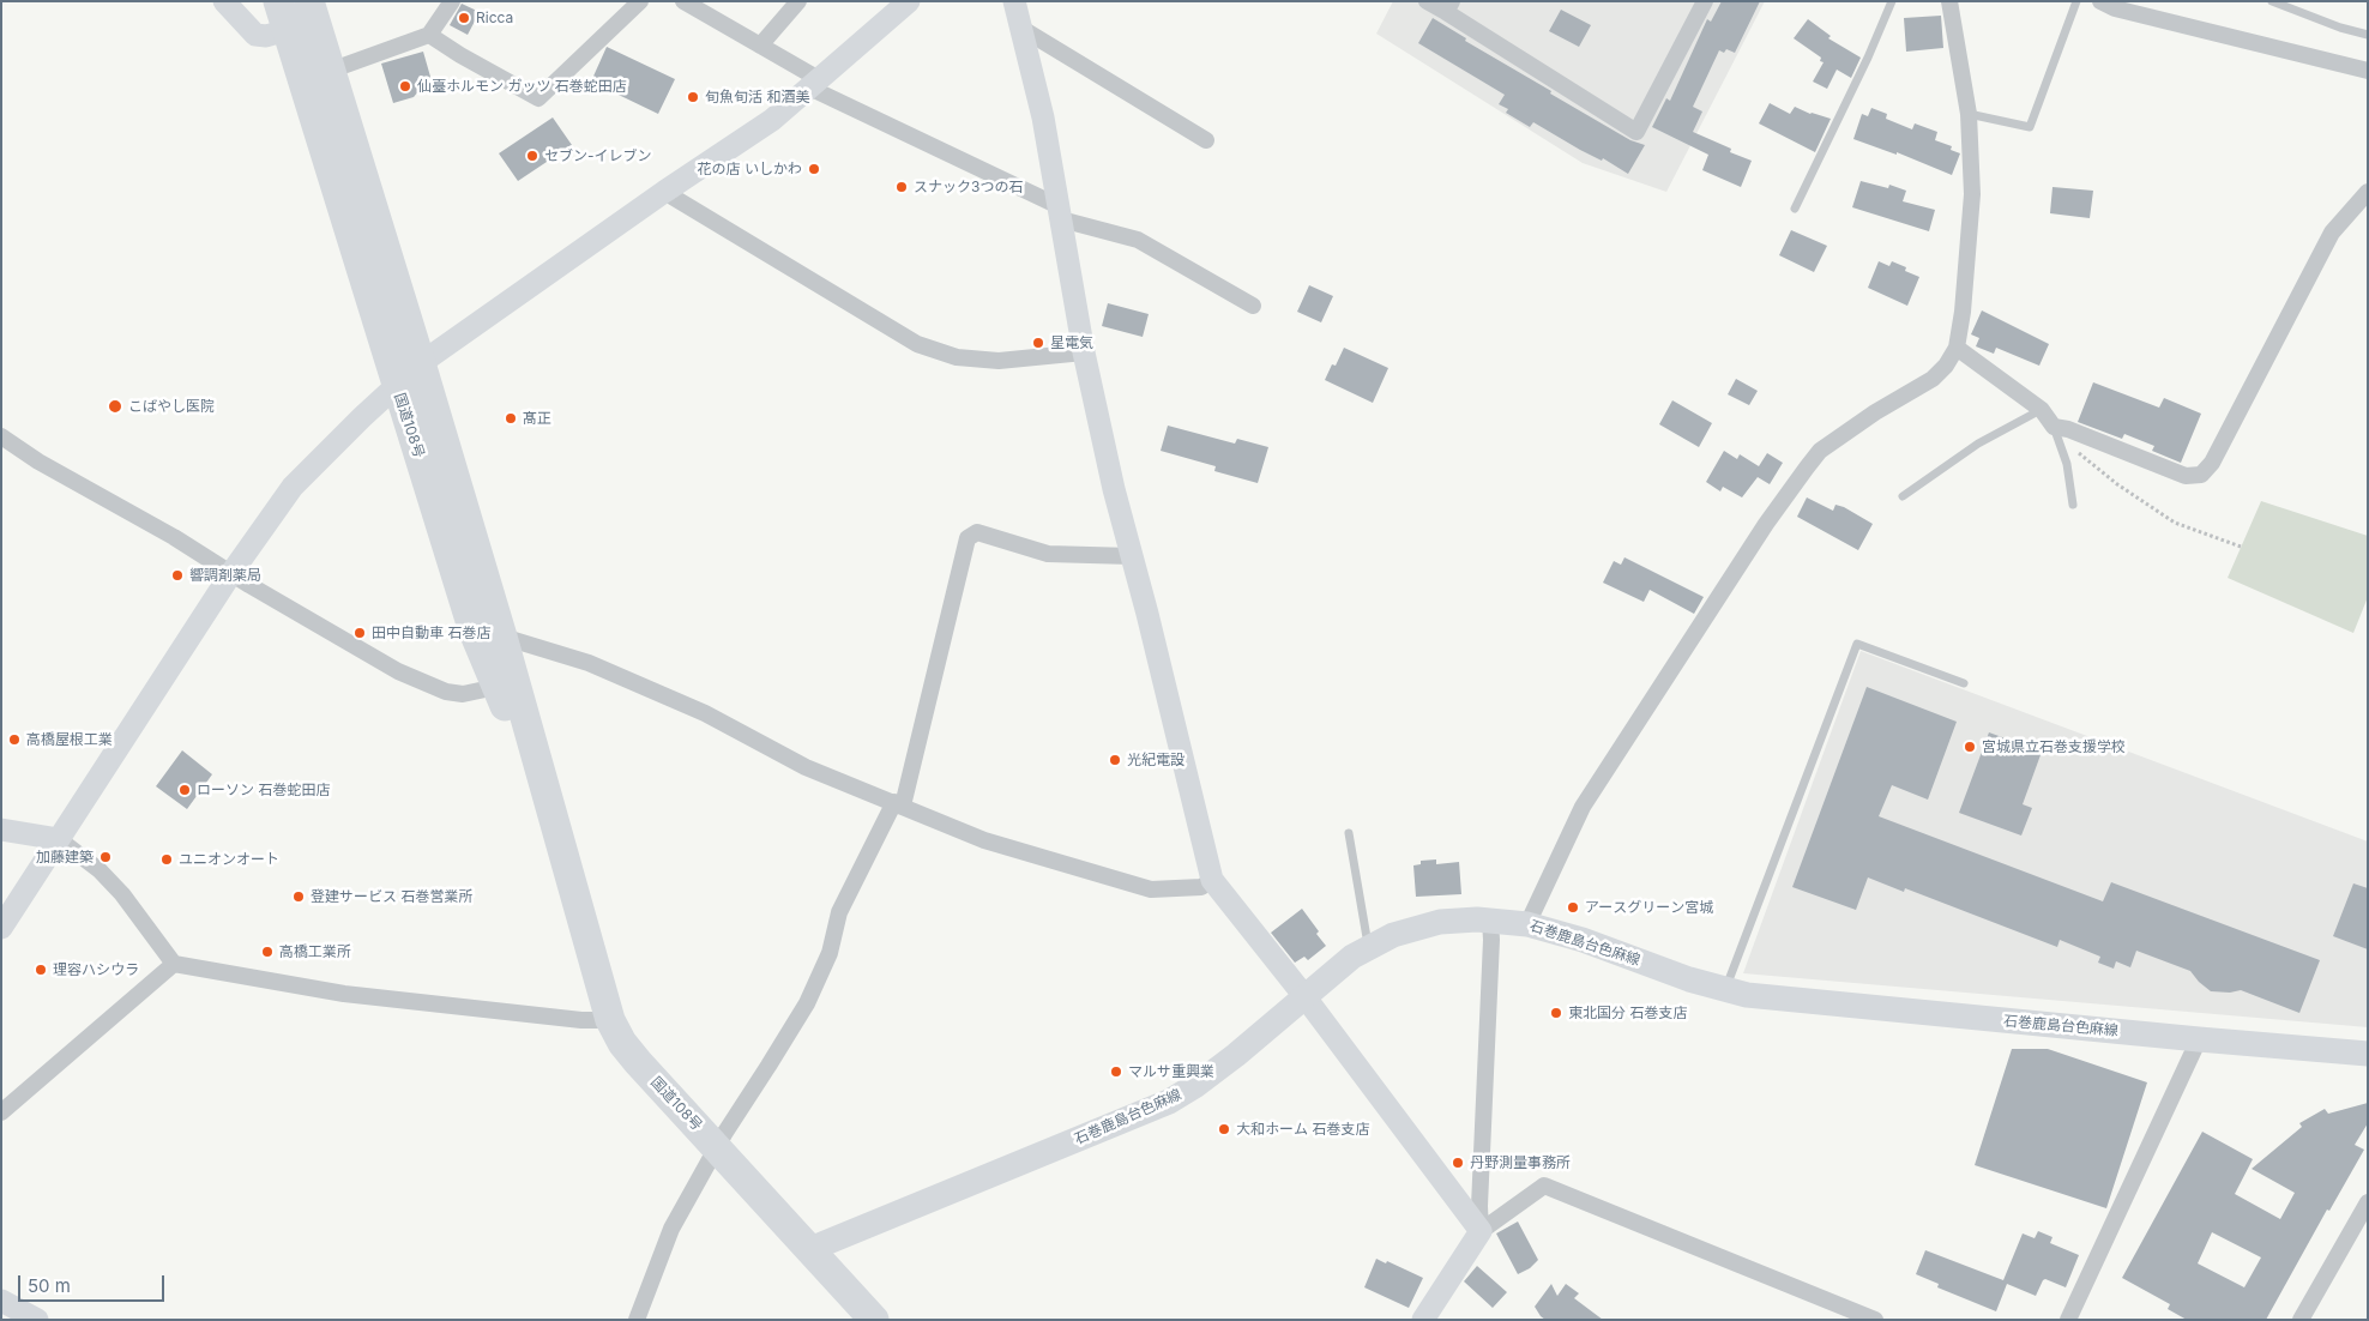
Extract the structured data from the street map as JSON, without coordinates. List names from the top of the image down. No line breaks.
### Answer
{"streets":{"highway":["国道108号"],"main road":["石巻鹿島台色麻線"]},"crossings":[["国道108号","石巻鹿島台色麻線"]],"places":["Ricca","仙臺ホルモン ガッツ 石巻蛇田店","旬魚旬活 和酒美","セブン-イレブン","花の店 いしかわ","スナック3つの石","星電気","こばやし医院","髙正","響調剤薬局","田中自動車 石巻店","高橋屋根工業","宮城県立石巻支援学校","光紀電設","ローソン 石巻蛇田店","加藤建築","ユニオンオート","登建サービス 石巻営業所","アースグリーン宮城","高橋工業所","理容ハシウラ","東北国分 石巻支店","マルサ重興業","大和ホーム 石巻支店","丹野測量事務所"],"scale_bar":"50 m"}
